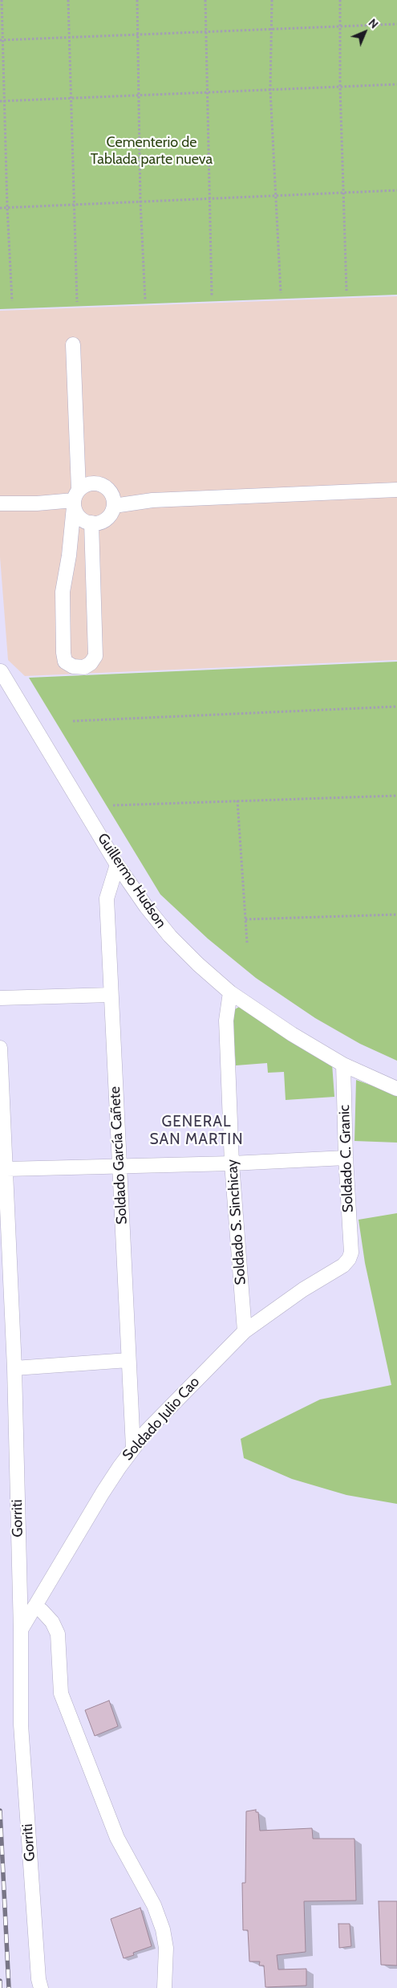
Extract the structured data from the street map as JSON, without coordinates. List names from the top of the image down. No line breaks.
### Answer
{"streets":{"street":["Guillermo Hudson","Soldado García Cañete","Soldado C. Granic","Soldado S. Sinchicay","Soldado Julio Cao","Gorriti"]},"crossings":[["Guillermo Hudson","Soldado García Cañete"],["Guillermo Hudson","Soldado C. Granic"],["Guillermo Hudson","Soldado S. Sinchicay"],["Soldado García Cañete","Soldado Julio Cao"],["Soldado C. Granic","Soldado Julio Cao"],["Soldado S. Sinchicay","Soldado Julio Cao"],["Soldado Julio Cao","Gorriti"]],"districts":["GENERAL SAN MARTIN"],"parks":["Cementerio de Tablada parte nueva"],"north":"top right"}
